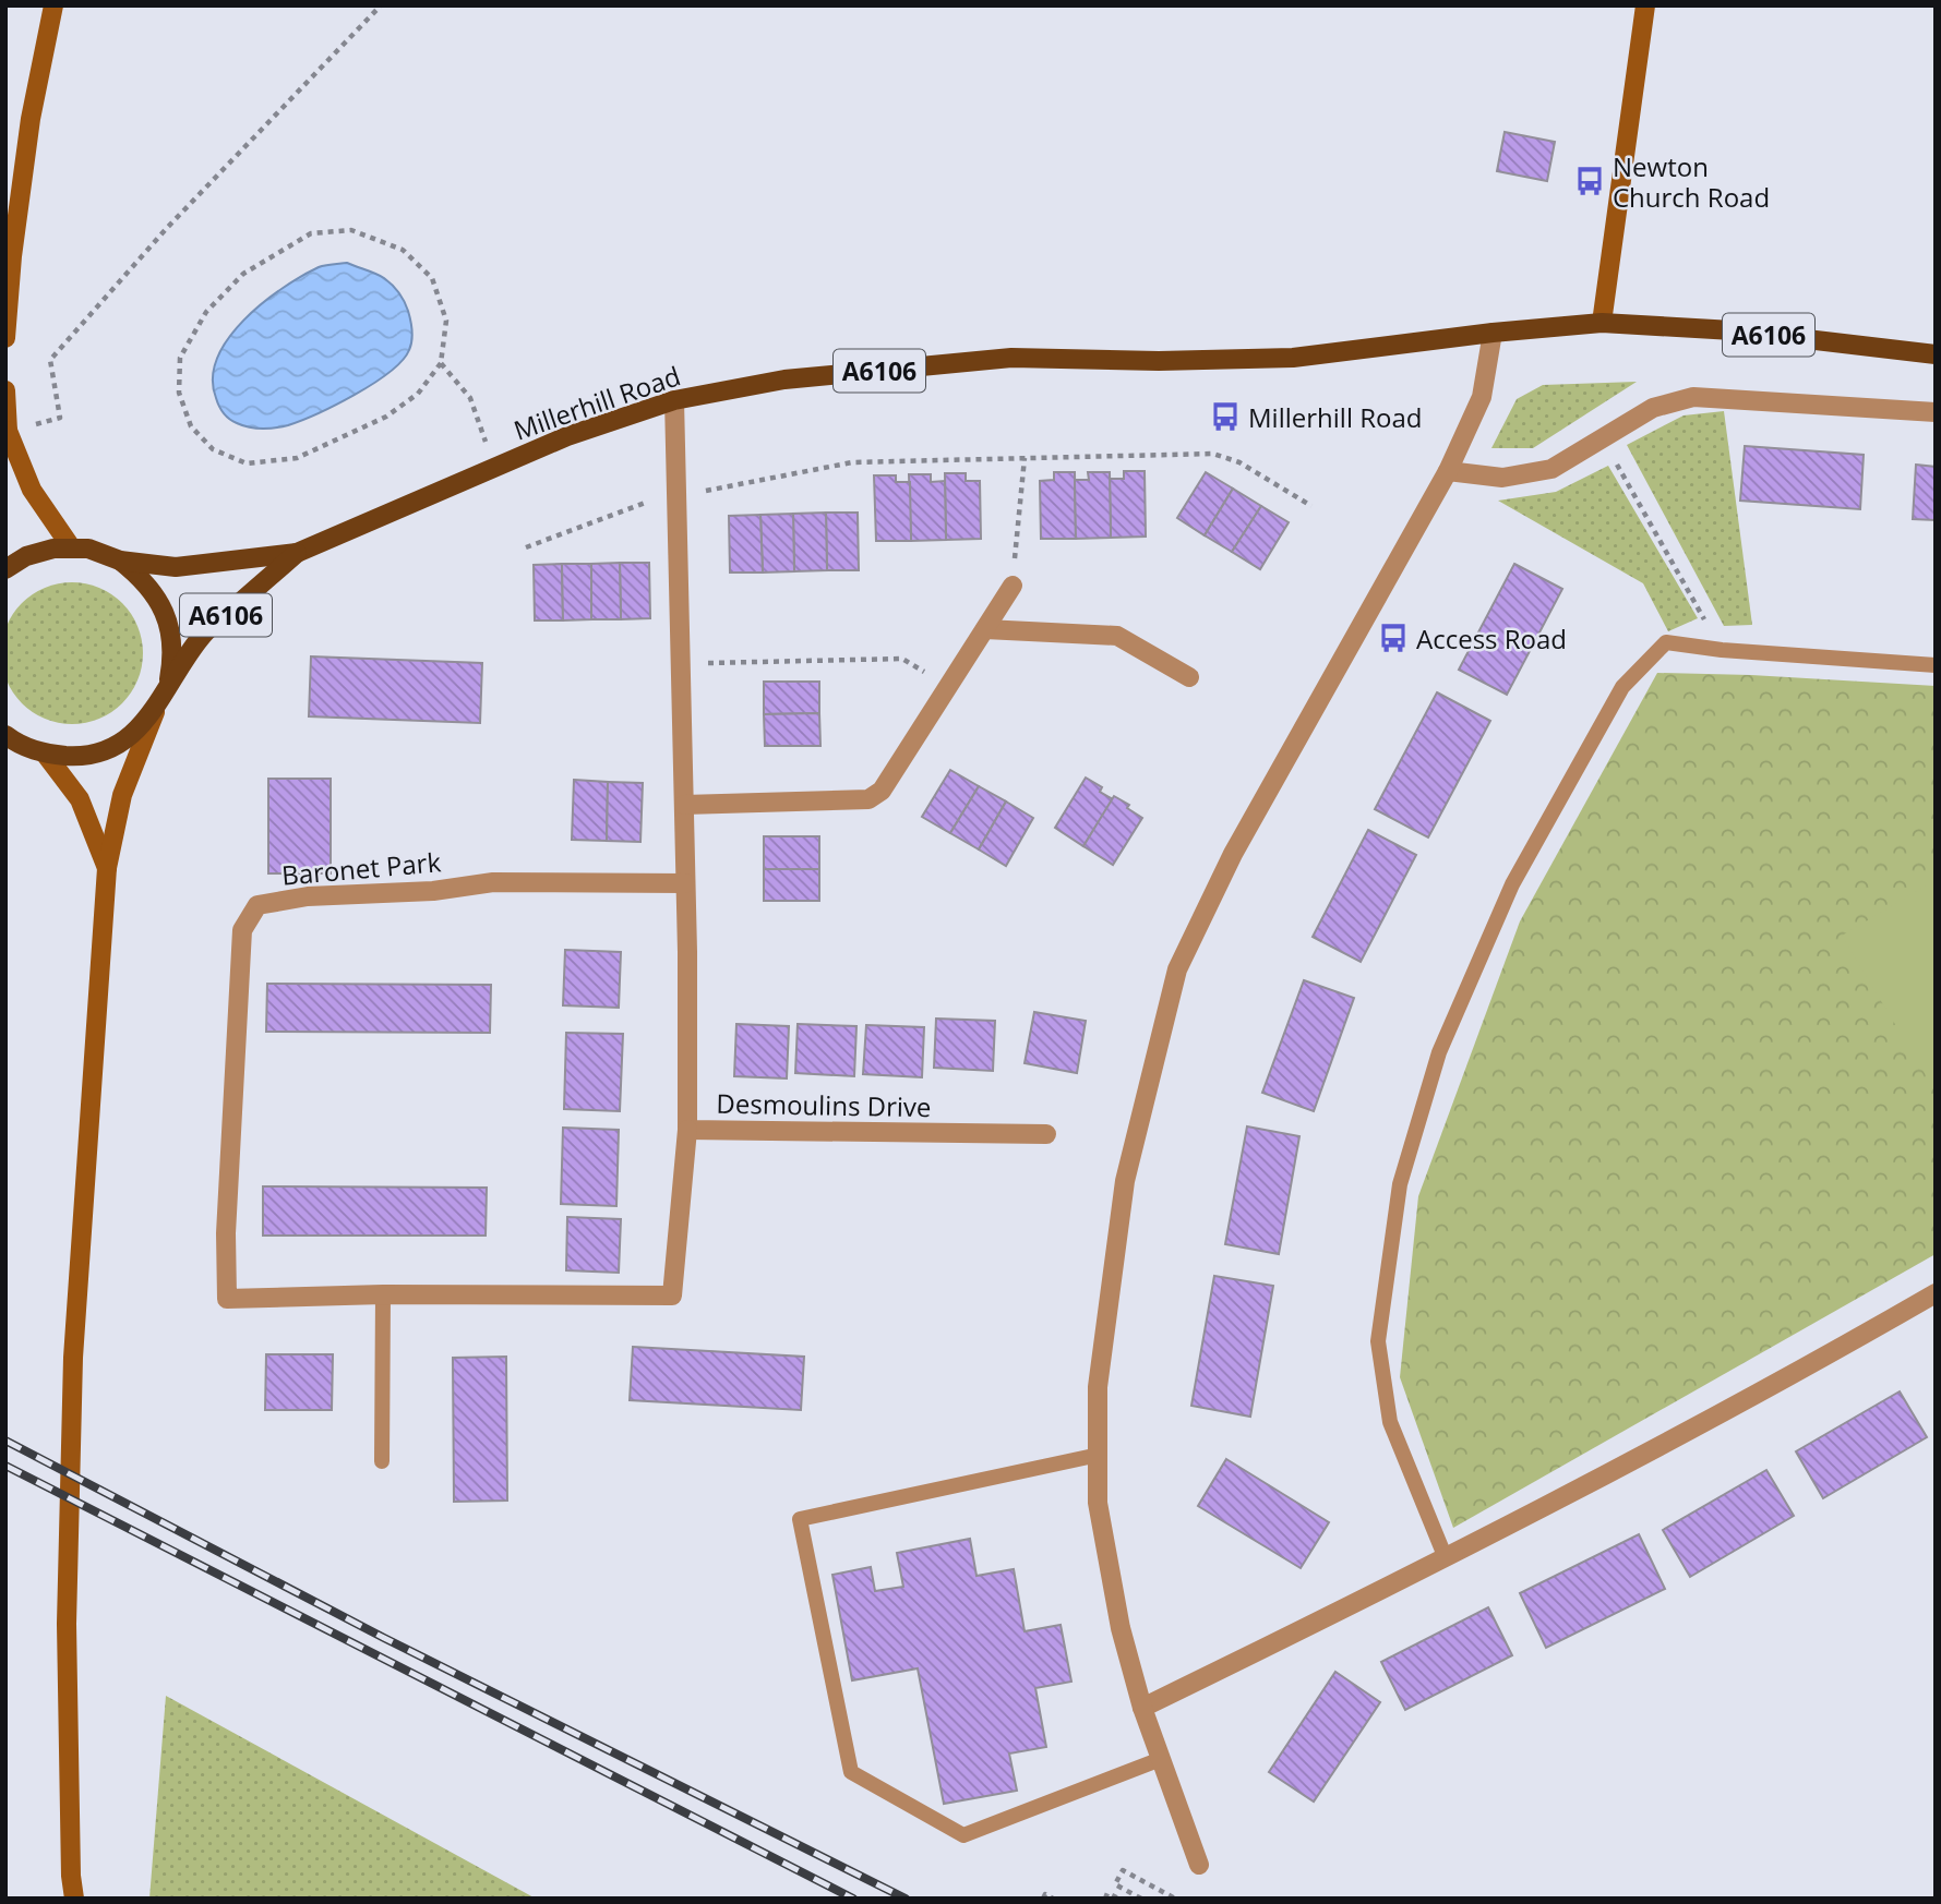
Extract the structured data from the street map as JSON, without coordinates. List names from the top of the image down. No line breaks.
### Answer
{"streets":{"main road":["A6106","Millerhill Road"],"street":["Baronet Park","Desmoulins Drive"]},"crossings":[["Baronet Park","Desmoulins Drive"]],"places":{"bus stop":["Newton Church Road","Millerhill Road","Access Road"]}}
